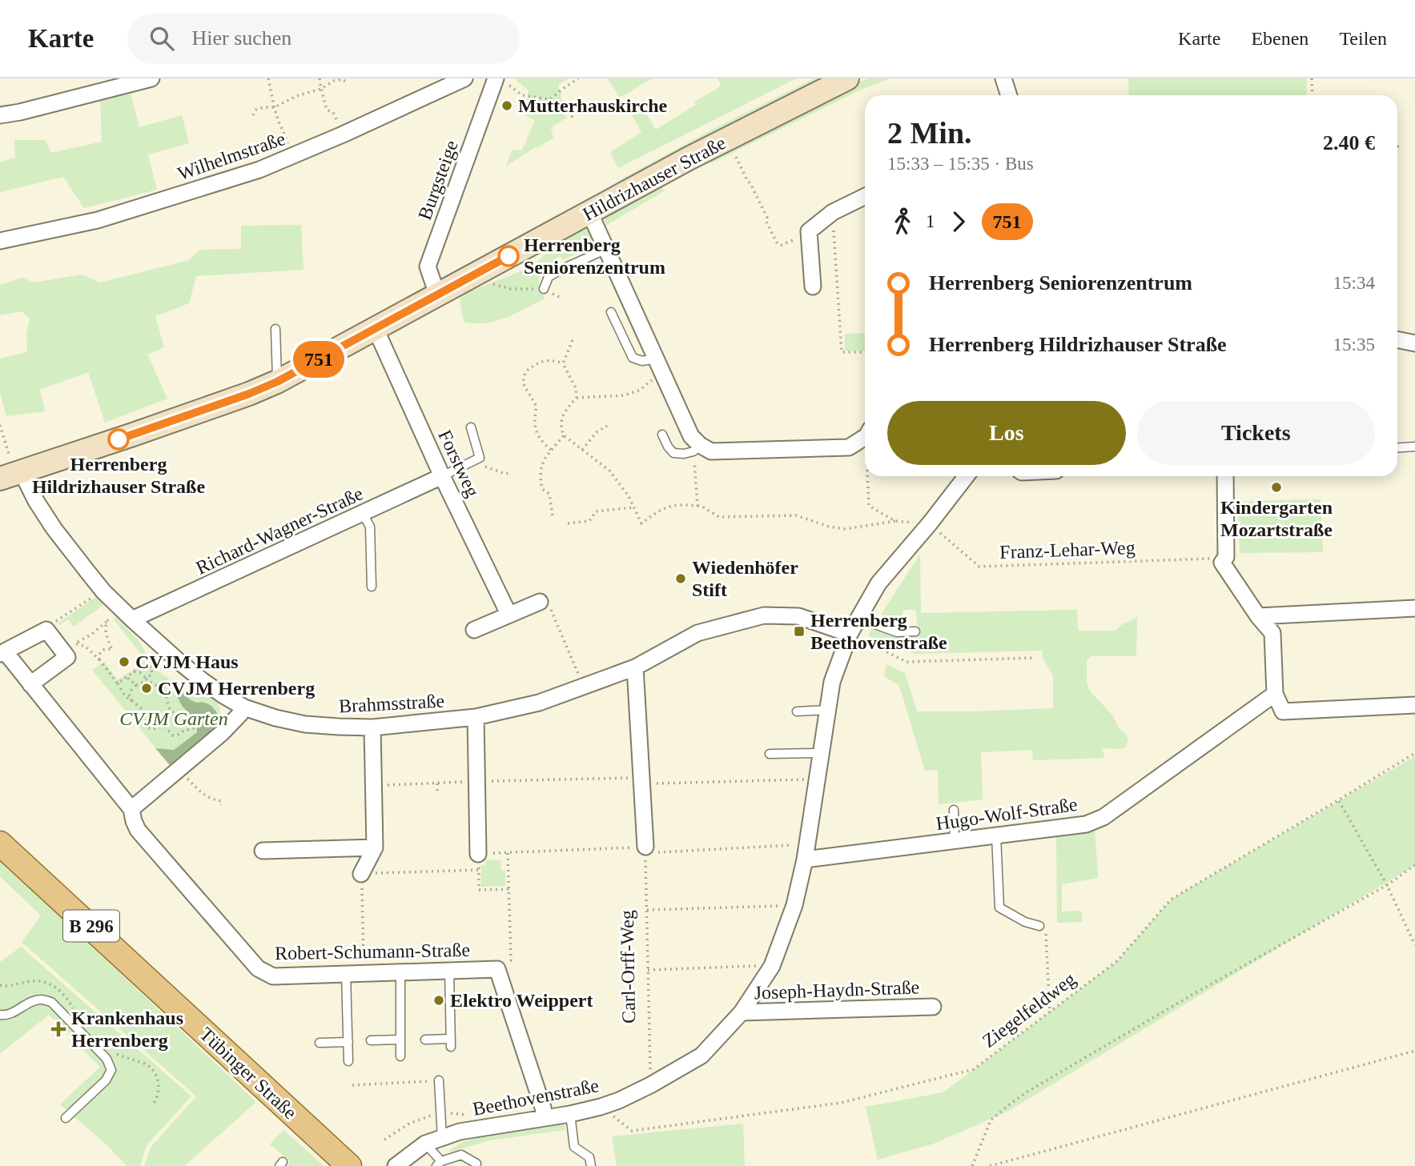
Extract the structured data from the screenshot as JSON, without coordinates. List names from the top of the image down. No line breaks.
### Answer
{"streets":{"main road":["Hildrizhauser Straße","B 296","Tübinger Straße"],"street":["Wilhelmstraße","Burgsteige","Forstweg","Richard-Wagner-Straße","Brahmsstraße","Hugo-Wolf-Straße","Robert-Schumann-Straße","Joseph-Haydn-Straße","Beethovenstraße"],"path":["Franz-Lehar-Weg","Carl-Orff-Weg","Ziegelfeldweg"]},"crossings":[["Hildrizhauser Straße","Burgsteige"],["Hildrizhauser Straße","Forstweg"],["Hildrizhauser Straße","Brahmsstraße"],["Forstweg","Richard-Wagner-Straße"],["Richard-Wagner-Straße","Brahmsstraße"],["Franz-Lehar-Weg","Beethovenstraße"],["Brahmsstraße","Beethovenstraße"],["Hugo-Wolf-Straße","Beethovenstraße"],["Robert-Schumann-Straße","Beethovenstraße"],["Carl-Orff-Weg","Beethovenstraße"],["Joseph-Haydn-Straße","Beethovenstraße"],["Ziegelfeldweg","Beethovenstraße"]],"parks":["CVJM Garten"],"places":{"other":["Mutterhauskirche","Herrenberg Seniorenzentrum","Herrenberg Hildrizhauser Straße","Kindergarten Mozartstraße","Wiedenhöfer Stift","CVJM Haus","CVJM Herrenberg","Elektro Weippert"],"transit":["Herrenberg Beethovenstraße"],"health":["Krankenhaus Herrenberg"]},"lines":["bus line 751"],"page":{"header":"Karte","search":"Hier suchen","nav":["Karte","Ebenen","Teilen"],"on_map":"751","heading":["2 Min.","15:33 – 15:35 · Bus","2.40 €"],"legs":["1","751"],"list":[{"name":"Herrenberg Seniorenzentrum","value":"15:34"},{"name":"Herrenberg Hildrizhauser Straße","value":"15:35"}],"buttons":["Los","Tickets"]}}
